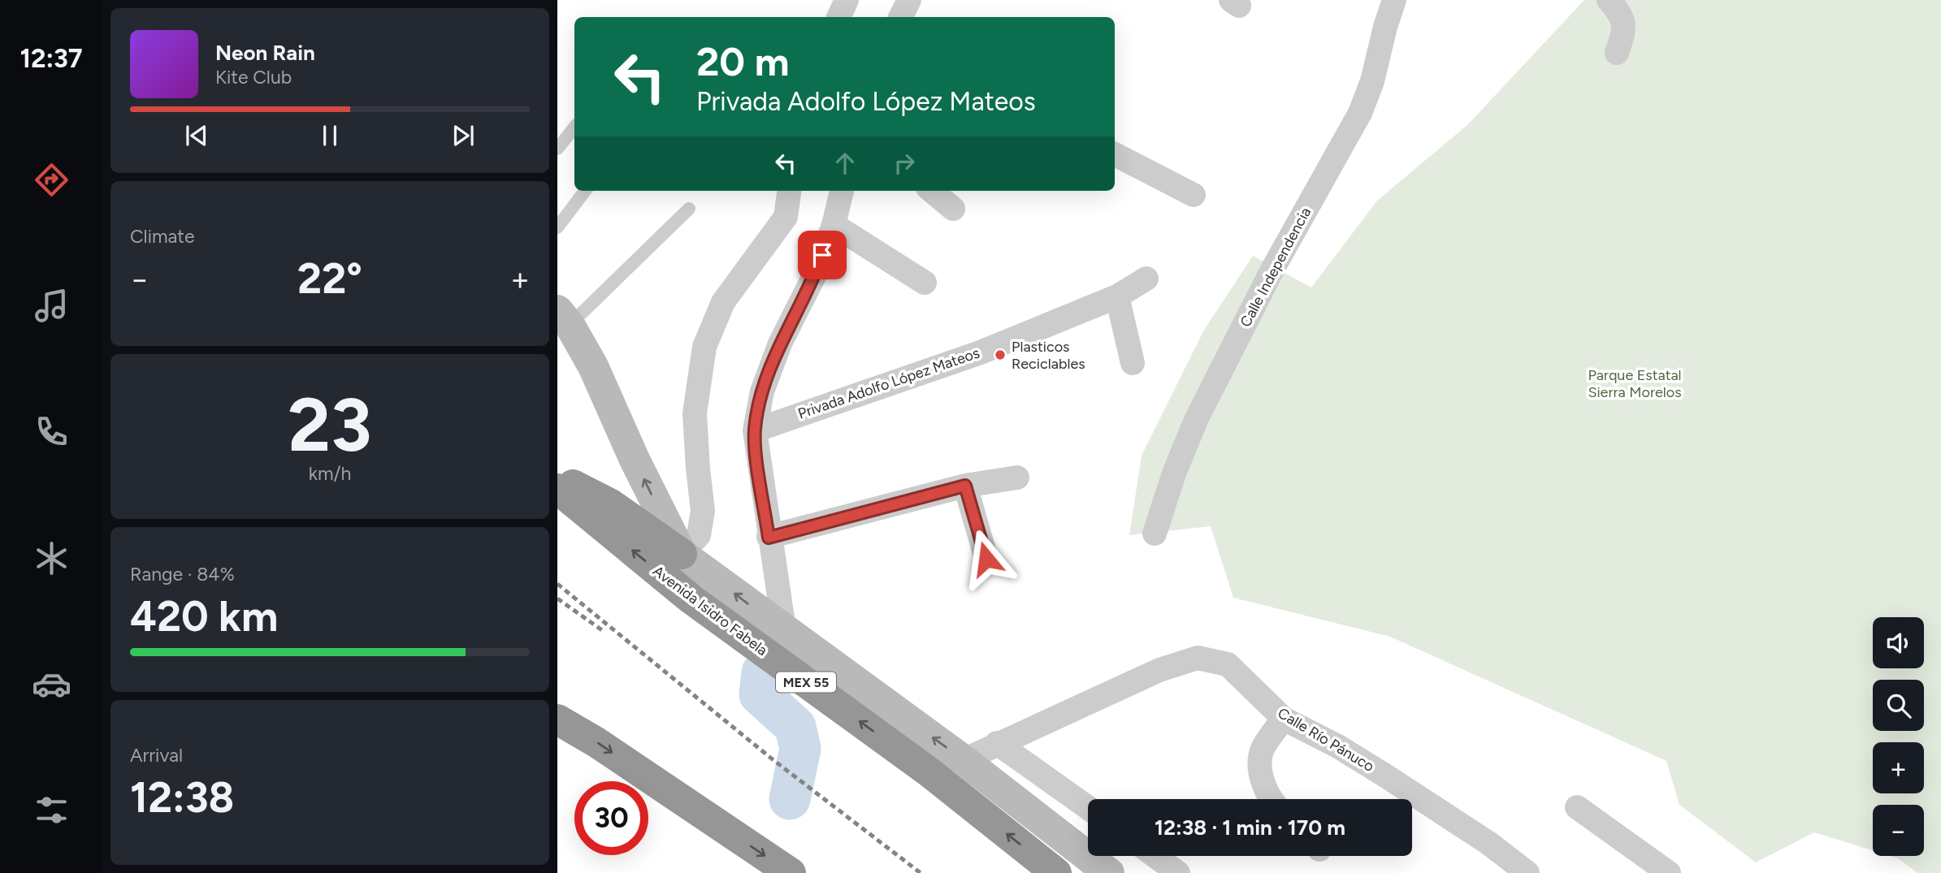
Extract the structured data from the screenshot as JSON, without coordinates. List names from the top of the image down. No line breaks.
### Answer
{"streets":{"highway":["Avenida Isidro Fabela","MEX 55"],"street":["Calle Independencia","Privada Adolfo López Mateos","Calle Río Pánuco"]},"crossings":[["Avenida Isidro Fabela","MEX 55"],["Avenida Isidro Fabela","Calle Río Pánuco"]],"one_way":["Avenida Isidro Fabela"],"parks":["Parque Estatal Sierra Morelos"],"places":["Plasticos Reciclables"],"page":{"tabs":"12:37","turn":["20 m","Privada Adolfo López Mateos"],"song":["Neon Rain","Kite Club"],"tile":["Climate",["23","km/h"],["Range · 84%","420 km"],["Arrival","12:38"]],"heat":["−","22°","+"],"map_buttons":["+","−"],"limit":"30","trip":"12:38 · 1 min · 170 m"}}
